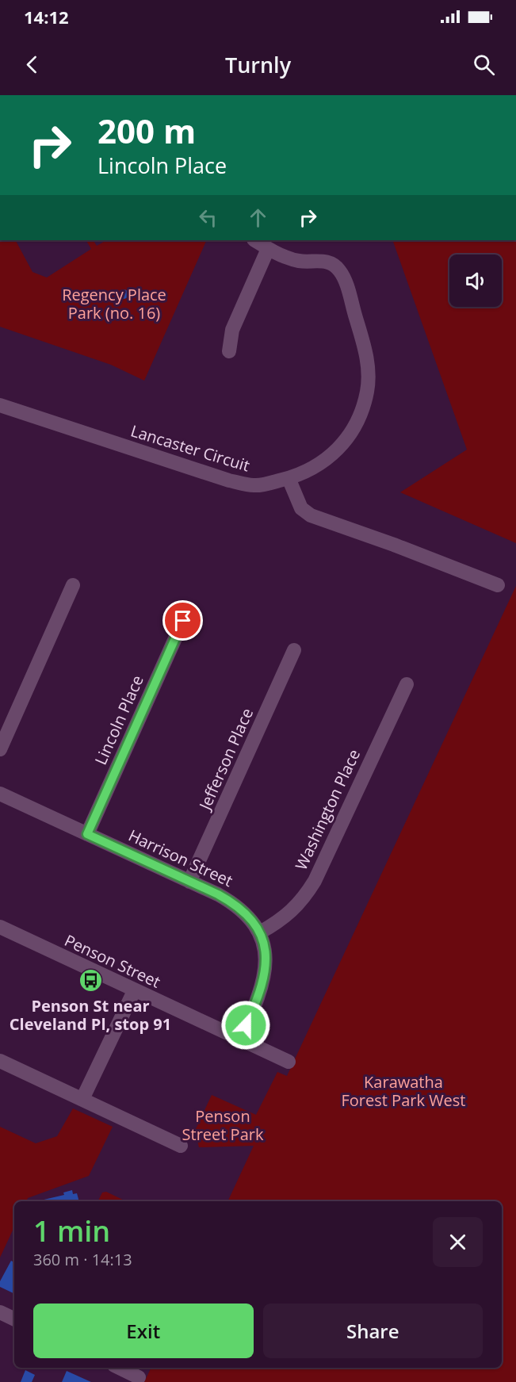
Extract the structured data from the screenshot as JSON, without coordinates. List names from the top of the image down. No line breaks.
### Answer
{"streets":{"street":["Lancaster Circuit","Lincoln Place","Jefferson Place","Washington Place","Harrison Street","Penson Street"]},"crossings":[["Lincoln Place","Harrison Street"],["Jefferson Place","Harrison Street"],["Washington Place","Harrison Street"],["Harrison Street","Penson Street"]],"parks":["Regency Place Park (no. 16)","Karawatha Forest Park West","Penson Street Park"],"places":{"bus stop":["Penson St near Cleveland Pl, stop 91"]},"page":{"status":"14:12","header":"Turnly","turn":["200 m","Lincoln Place"],"heading":["1 min","360 m · 14:13"],"buttons":["Exit","Share"]}}
